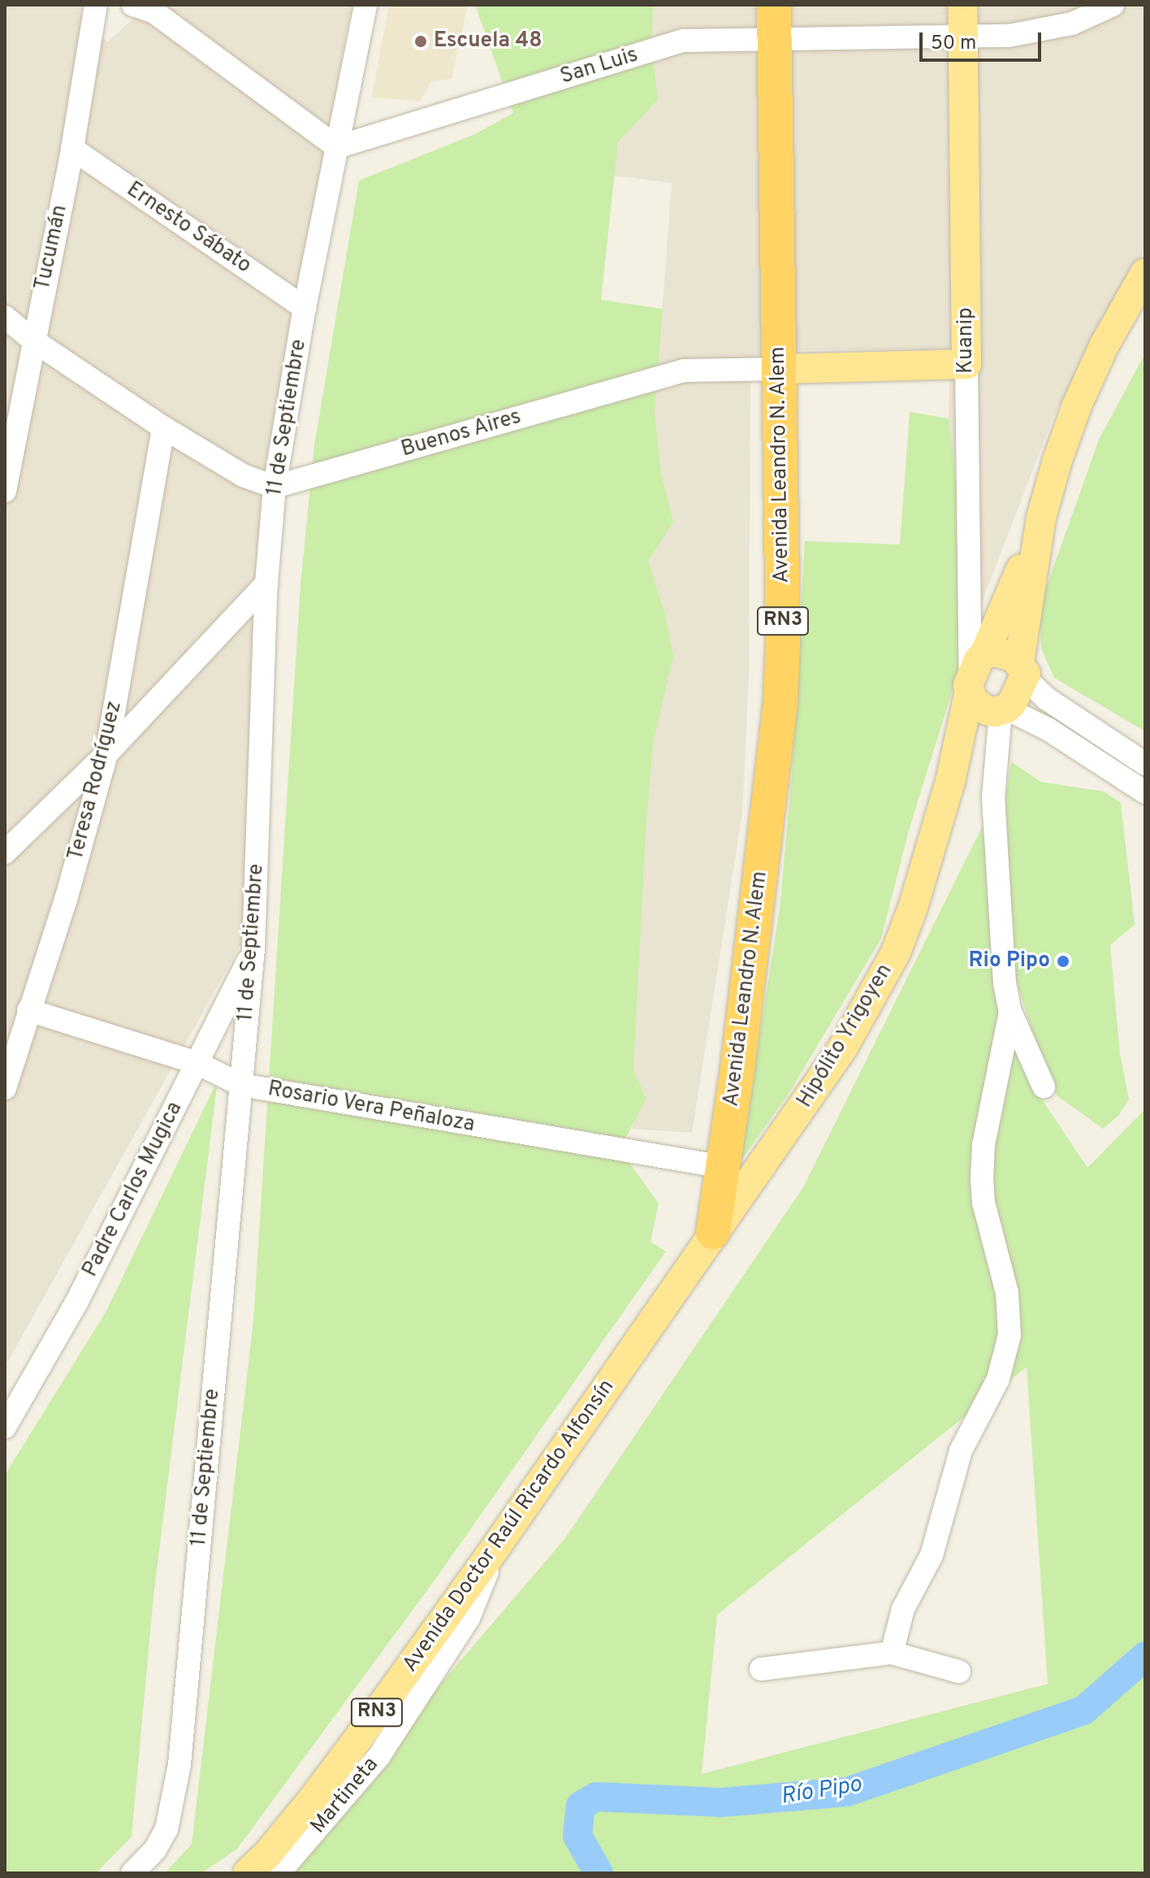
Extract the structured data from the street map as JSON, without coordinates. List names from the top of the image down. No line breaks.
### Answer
{"streets":{"highway":["Avenida Leandro N. Alem","RN3"],"main road":["Kuanip","Buenos Aires","Hipólito Yrigoyen","Avenida Doctor Raúl Ricardo Alfonsín"],"street":["San Luis","Ernesto Sábato","Tucumán","11 de Septiembre","Teresa Rodríguez","Rosario Vera Peñaloza","Padre Carlos Mugica","Martineta"]},"crossings":[["San Luis","Kuanip"],["San Luis","11 de Septiembre"],["San Luis","Avenida Leandro N. Alem"],["Ernesto Sábato","Tucumán"],["Ernesto Sábato","11 de Septiembre"],["Kuanip","Buenos Aires"],["Kuanip","Hipólito Yrigoyen"],["11 de Septiembre","Buenos Aires"],["11 de Septiembre","Rosario Vera Peñaloza"],["11 de Septiembre","Padre Carlos Mugica"],["Buenos Aires","Avenida Leandro N. Alem"],["Avenida Leandro N. Alem","Hipólito Yrigoyen"],["Avenida Leandro N. Alem","Rosario Vera Peñaloza"],["Avenida Leandro N. Alem","Avenida Doctor Raúl Ricardo Alfonsín"],["Teresa Rodríguez","Rosario Vera Peñaloza"],["Hipólito Yrigoyen","Avenida Doctor Raúl Ricardo Alfonsín"],["Rosario Vera Peñaloza","Padre Carlos Mugica"],["Avenida Doctor Raúl Ricardo Alfonsín","Martineta"]],"water":["Río Pipo"],"places":["Escuela 48","Rio Pipo"],"scale_bar":"50 m"}
